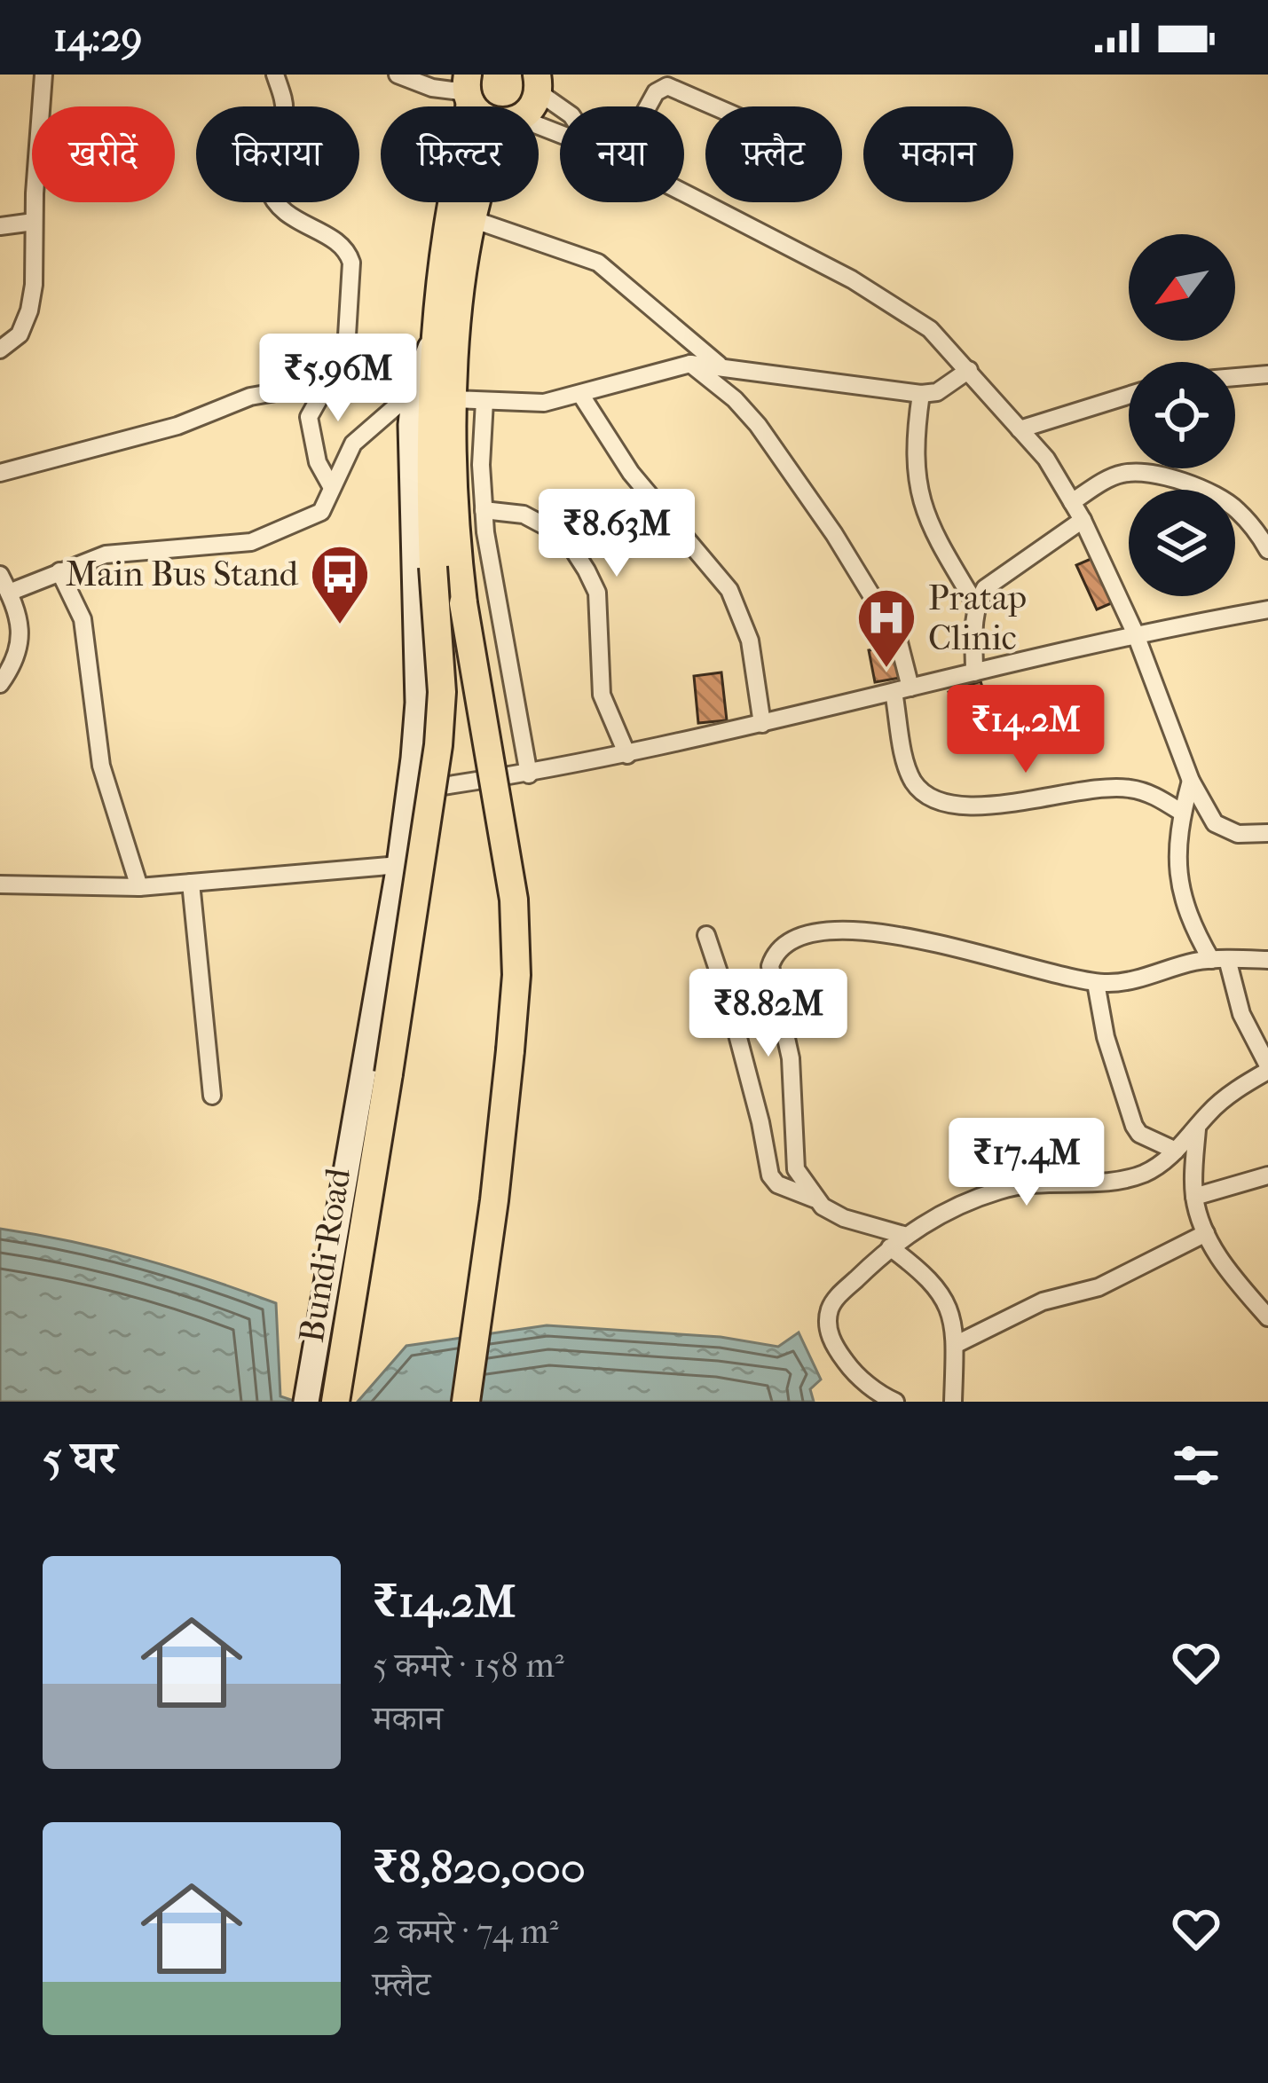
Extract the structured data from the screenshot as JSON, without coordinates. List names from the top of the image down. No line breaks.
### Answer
{"streets":{"main road":["Bundi Road"]},"places":{"bus stop":["Main Bus Stand"],"hospital":["Pratap Clinic"]},"north":"bottom left","page":{"status":"14:29","chip":["खरीदें","किराया","फ़िल्टर","नया","फ़्लैट","मकान"],"price":["₹5.96M","₹8.63M","₹14.2M","₹8.82M","₹17.4M"],"heading":"5 घर","list":[{"name":"₹14.2M","note":"5 कमरे · 158 m² · मकान"},{"name":"₹8,820,000","note":"2 कमरे · 74 m² · फ़्लैट"}]}}
